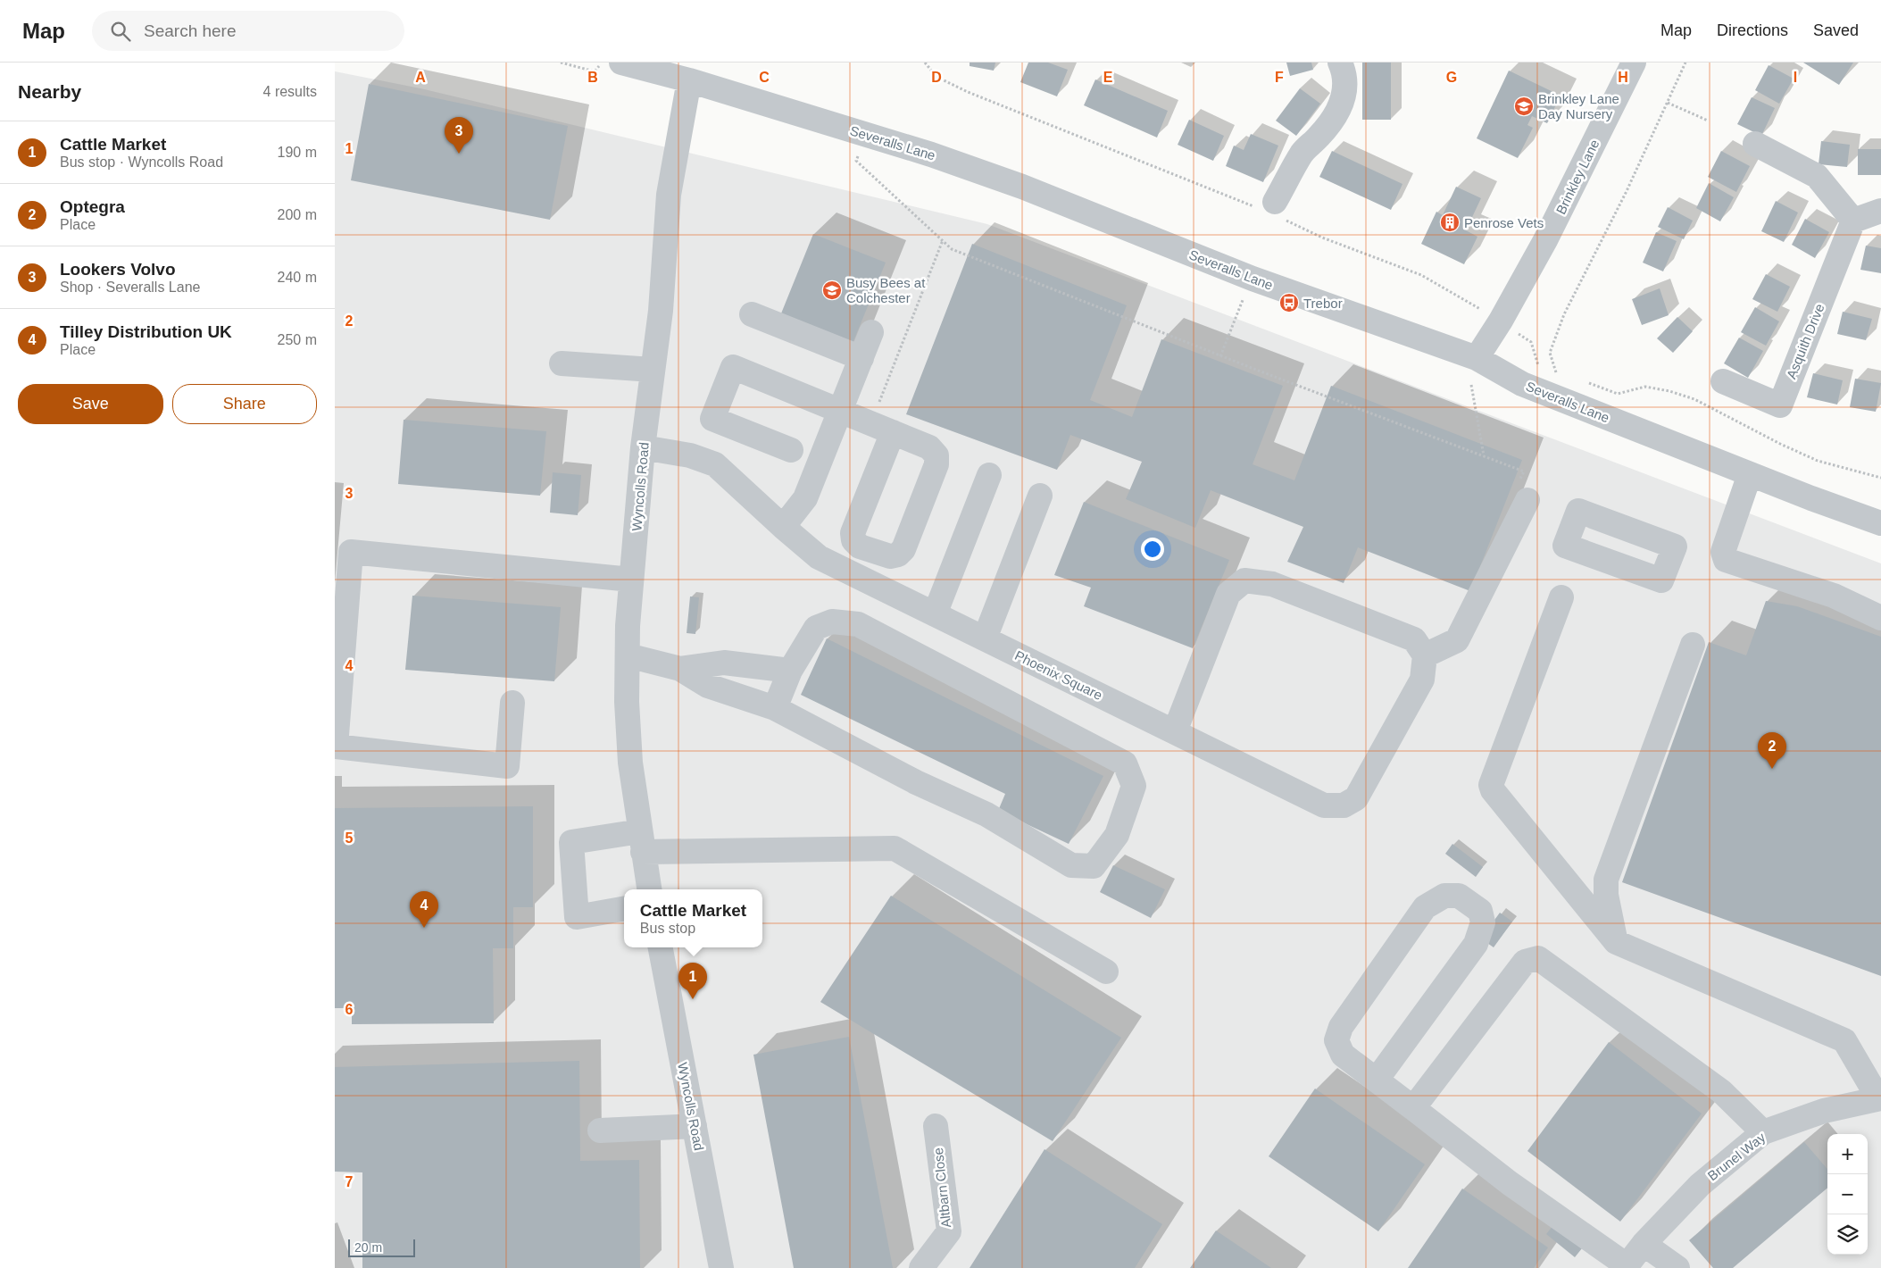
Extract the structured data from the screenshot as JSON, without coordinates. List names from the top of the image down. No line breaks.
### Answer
{"streets":{"street":["Severalls Lane","Brinkley Lane","Asquith Drive","Wyncolls Road","Phoenix Square","Brunel Way","Altbarn Close"]},"crossings":[["Severalls Lane","Brinkley Lane"],["Severalls Lane","Wyncolls Road"],["Wyncolls Road","Phoenix Square"]],"places":{"school or university":["Brinkley Lane Day Nursery","Busy Bees at Colchester"],"building":["Penrose Vets"],"bus stop":["Trebor"]},"scale_bar":"20 m","page":{"header":"Map","search":"Search here","nav":["Map","Directions","Saved"],"heading":["Nearby","4 results"],"pins":["3","2","4","1"],"list":[{"mark":"1","name":"Cattle Market","note":"Bus stop · Wyncolls Road","value":"190 m"},{"mark":"2","name":"Optegra","note":"Place","value":"200 m"},{"mark":"3","name":"Lookers Volvo","note":"Shop · Severalls Lane","value":"240 m"},{"mark":"4","name":"Tilley Distribution UK","note":"Place","value":"250 m"}],"buttons":["Save","Share"],"popup":["Cattle Market","Bus stop"],"map_buttons":["+","−"],"scale":"20 m"},"grid":{"columns":["A","B","C","D","E","F","G","H","I"],"rows":["1","2","3","4","5","6","7"]}}
